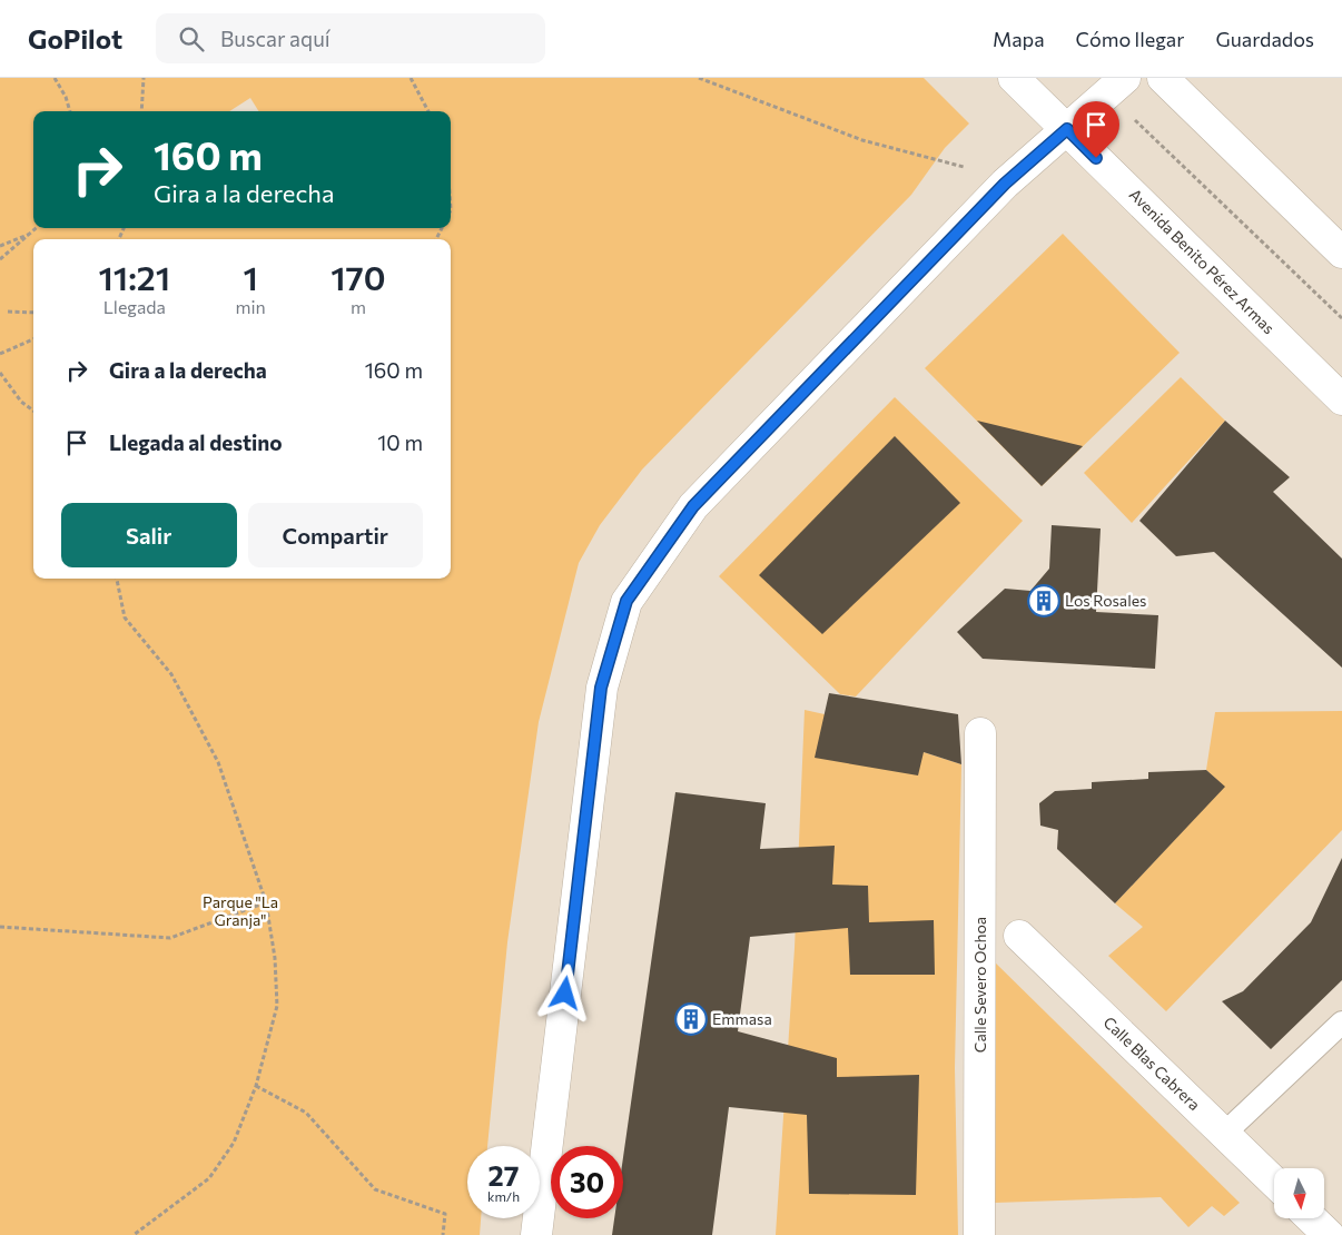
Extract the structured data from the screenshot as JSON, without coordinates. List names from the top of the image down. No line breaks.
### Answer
{"streets":{"street":["Avenida Benito Pérez Armas","Calle Severo Ochoa","Calle Blas Cabrera"]},"parks":["Parque \"La Granja\""],"places":{"building":["Los Rosales","Emmasa"]},"north":"bottom","page":{"header":"GoPilot","search":"Buscar aquí","nav":["Mapa","Cómo llegar","Guardados"],"turn":["160 m","Gira a la derecha"],"eta":["11:21","Llegada","1","min","170","m"],"list":[{"name":"Gira a la derecha","value":"160 m"},{"name":"Llegada al destino","value":"10 m"}],"buttons":["Salir","Compartir"],"speed":"27 km/h","limit":"30"}}
